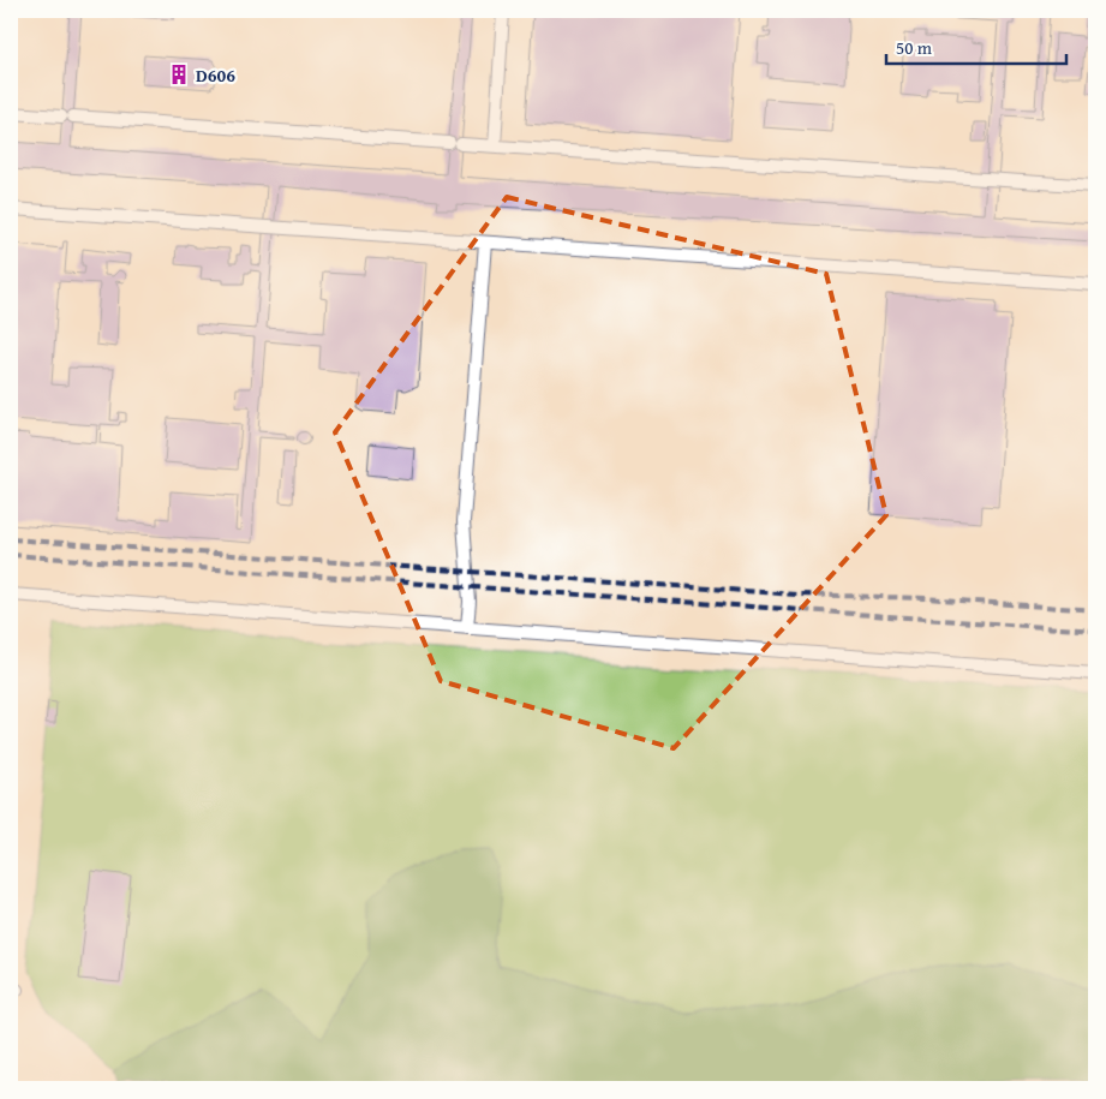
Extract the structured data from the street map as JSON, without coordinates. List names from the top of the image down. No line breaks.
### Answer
{"places":{"building":["D606"]},"scale_bar":"50 m"}
